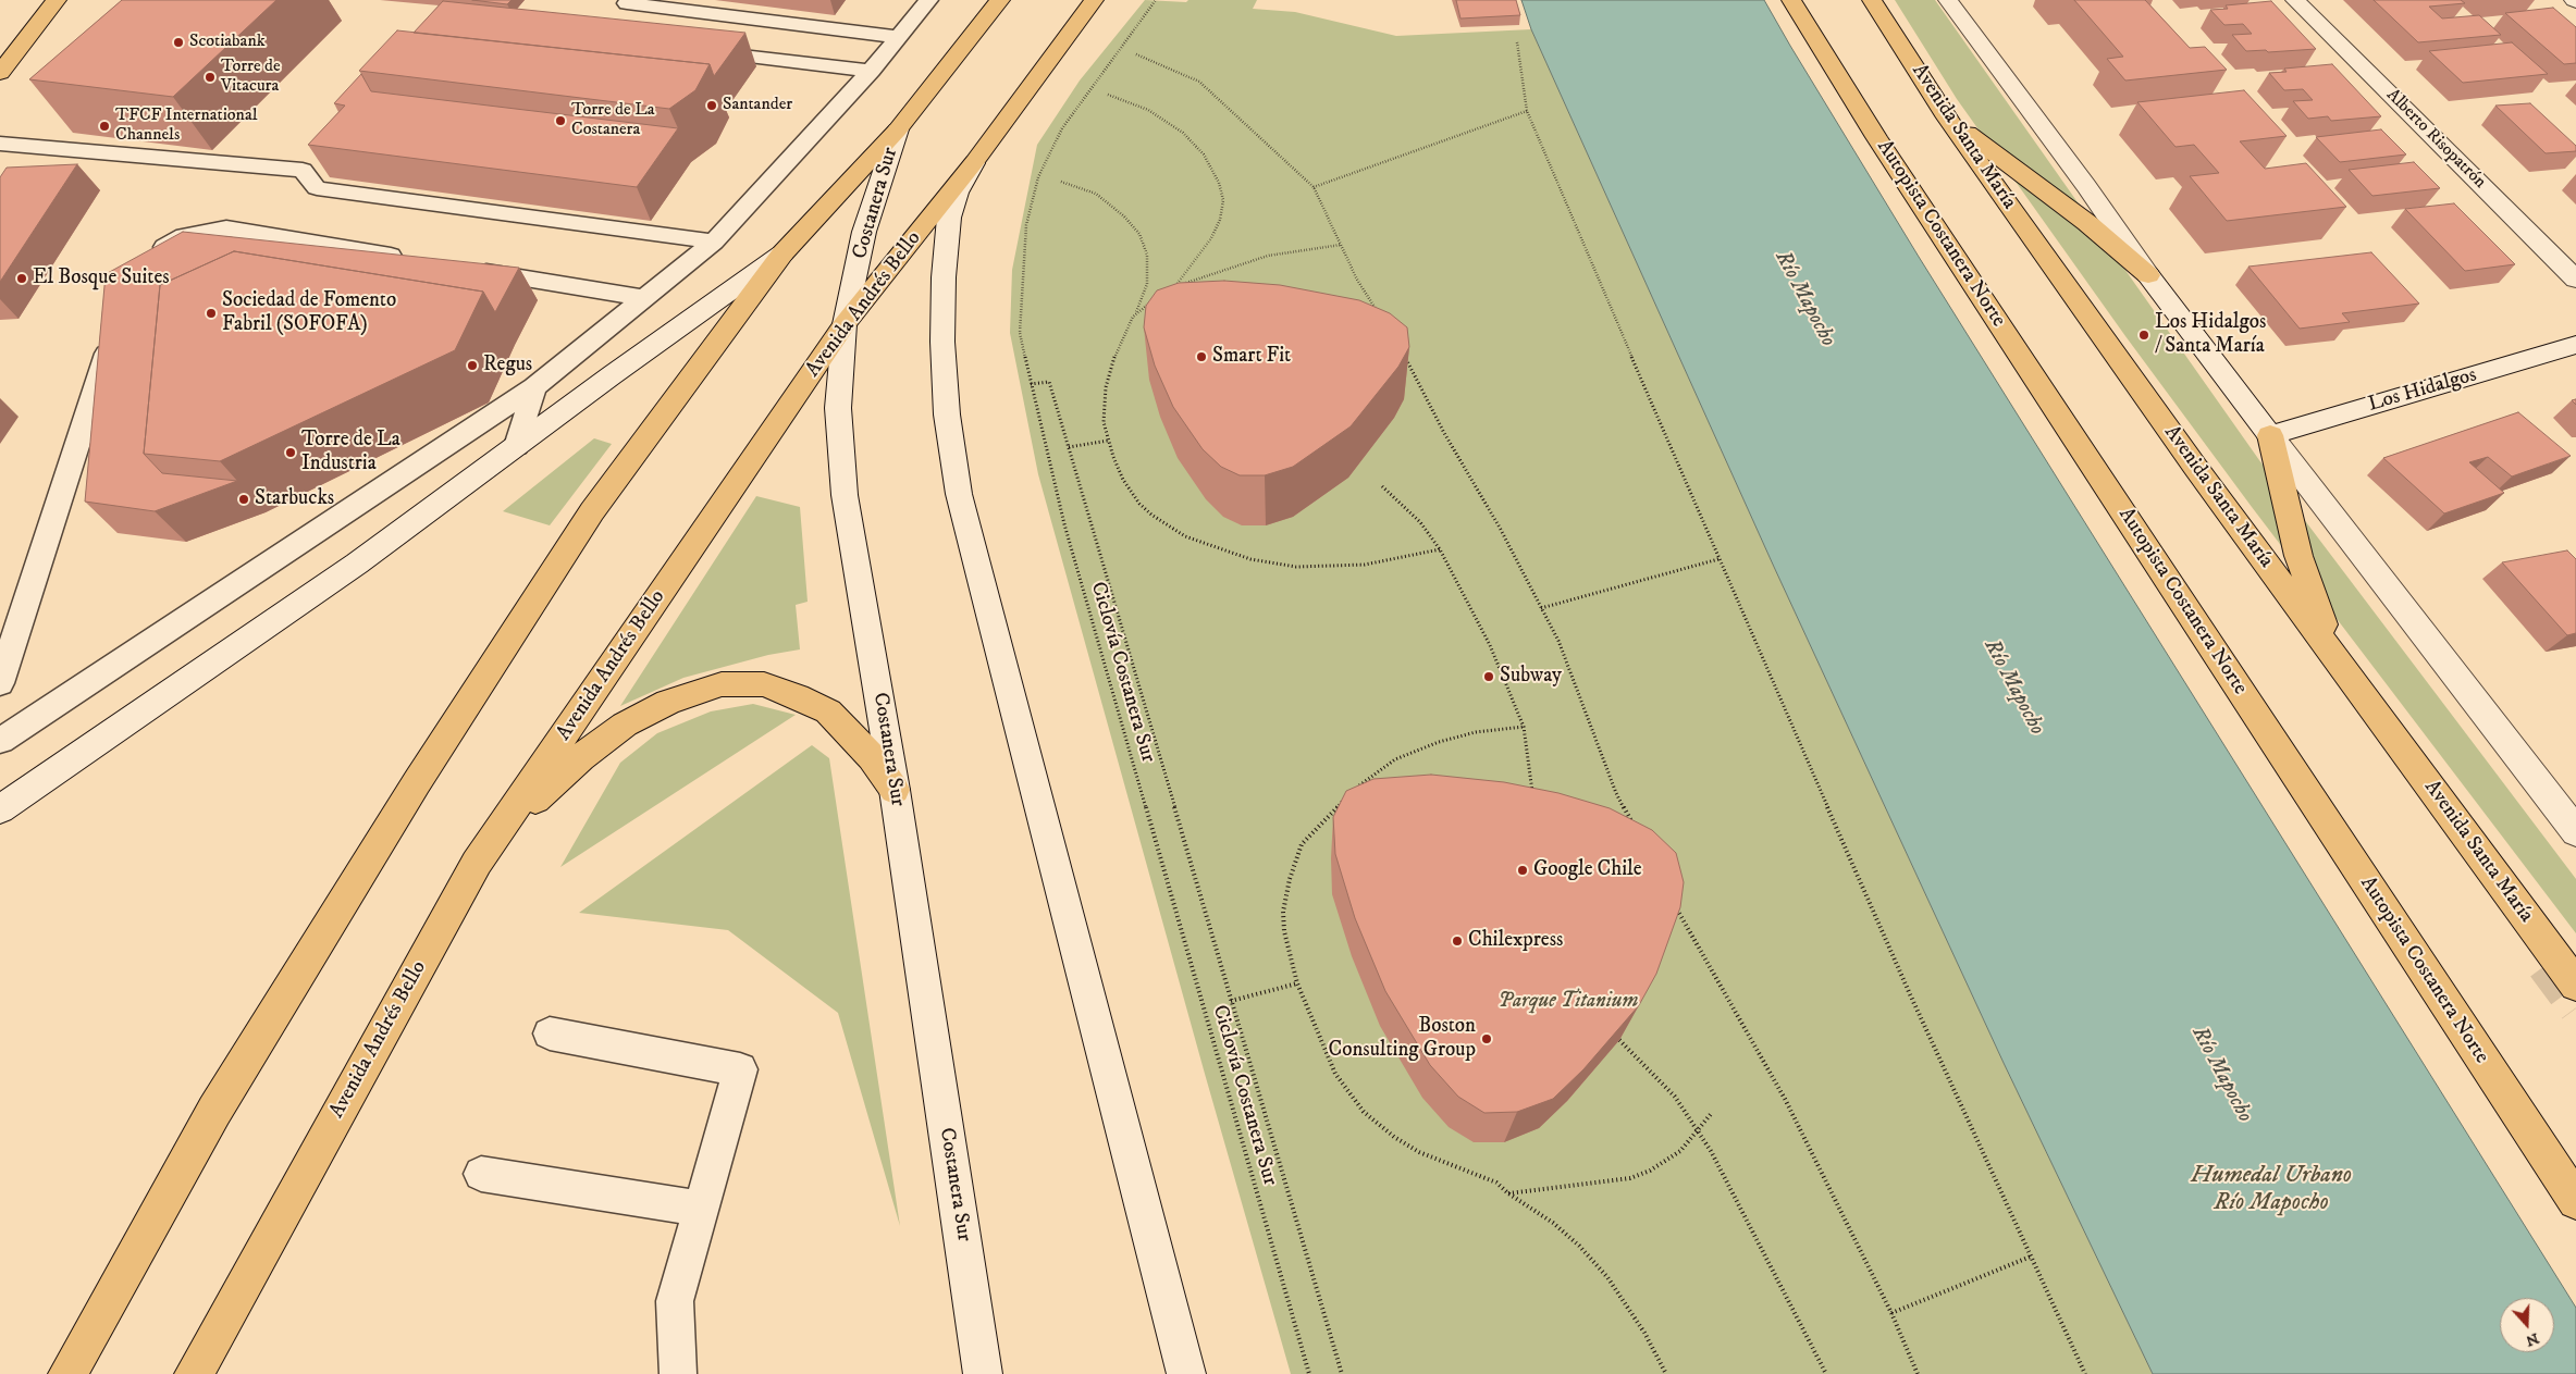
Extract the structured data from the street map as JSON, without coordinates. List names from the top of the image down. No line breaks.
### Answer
{"streets":{"main road":["Avenida Santa María","Alberto Risopatrón","Costanera Sur","Autopista Costanera Norte","Avenida Andrés Bello","Los Hidalgos"],"path":["Ciclovía Costanera Sur"]},"crossings":[["Costanera Sur","Avenida Andrés Bello"]],"water":["Río Mapocho"],"parks":["Parque Titanium","Humedal Urbano Río Mapocho"],"places":["Scotiabank","Torre de Vitacura","Santander","Torre de La Costanera","TFCF International Channels","El Bosque Suites","Sociedad de Fomento Fabril (SOFOFA)","Los Hidalgos / Santa María","Smart Fit","Regus","Torre de La Industria","Starbucks","Subway","Google Chile","Chilexpress","Boston Consulting Group"],"north":"bottom"}
